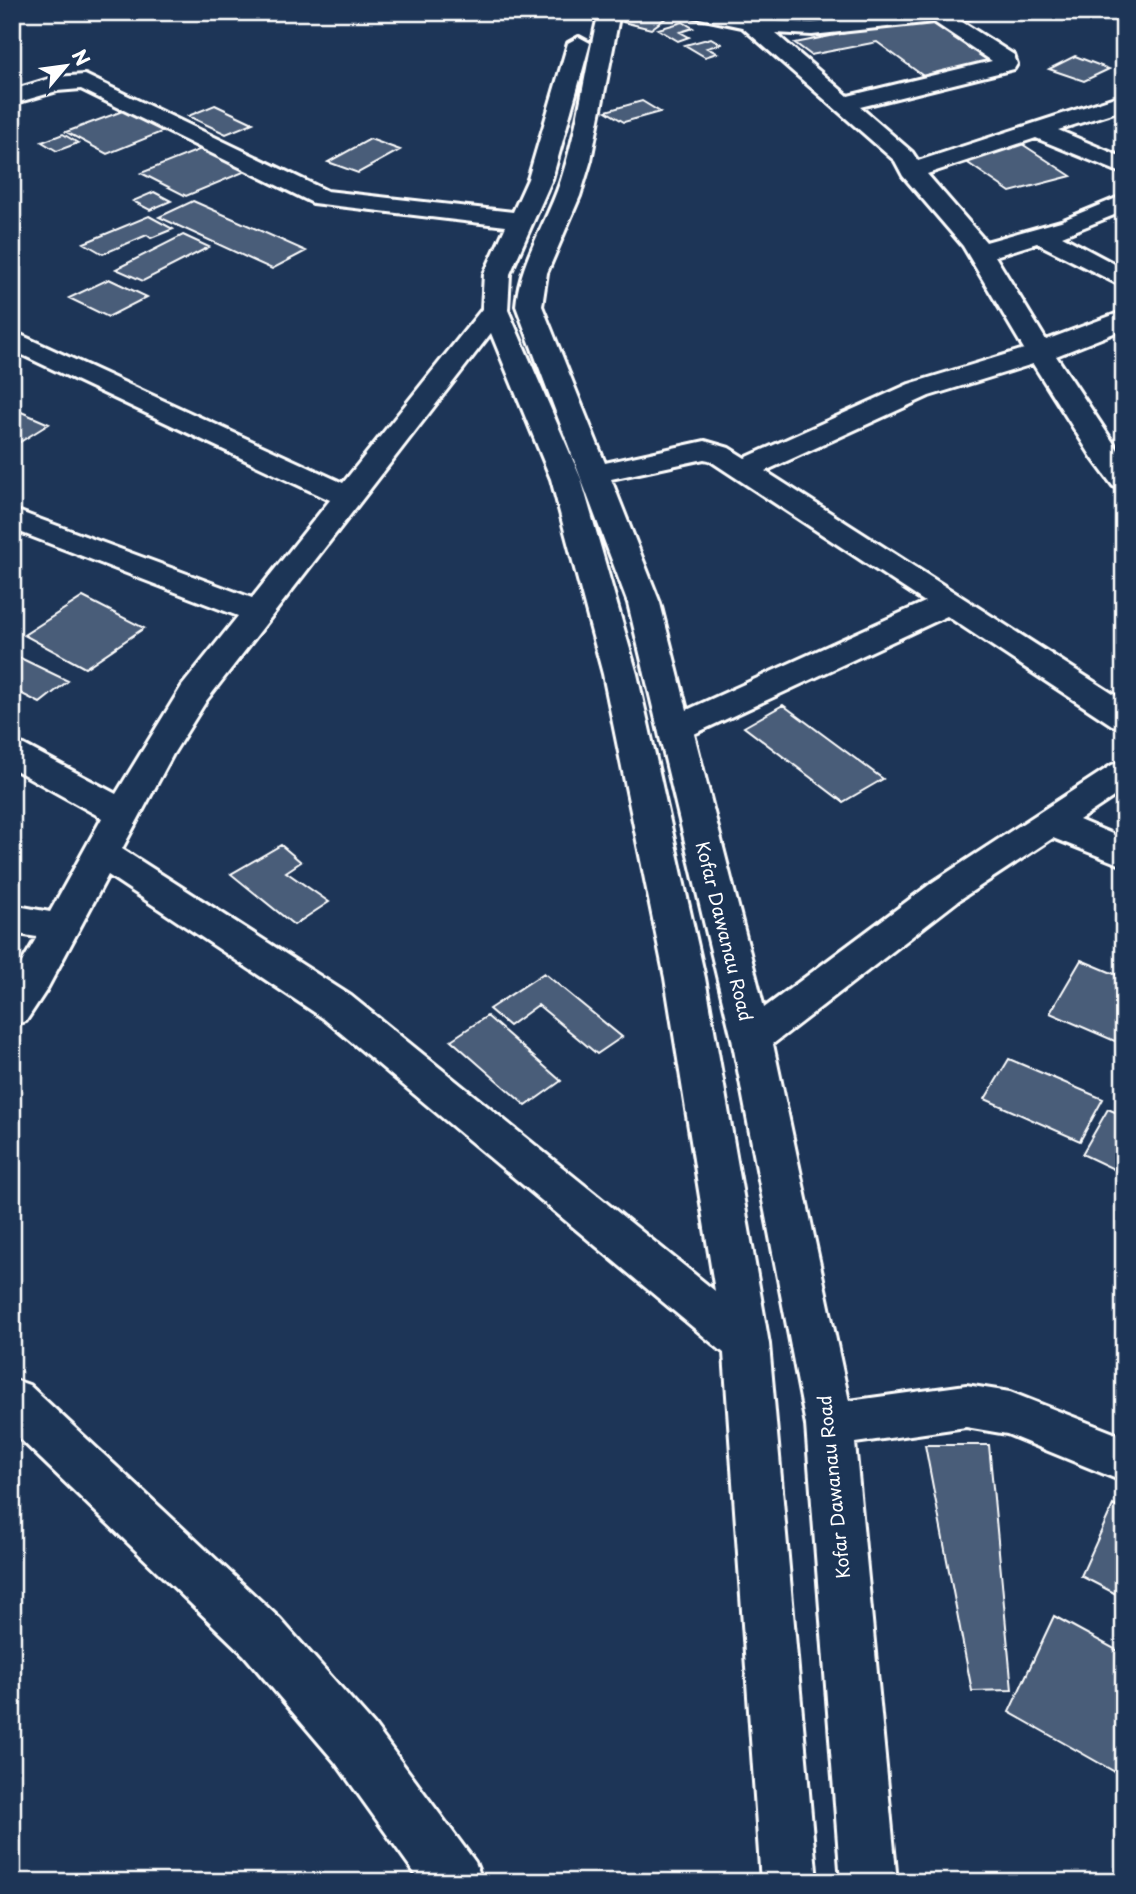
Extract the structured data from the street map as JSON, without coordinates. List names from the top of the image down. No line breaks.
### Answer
{"streets":{"street":["Kofar Dawanau Road"]},"north":"top right"}
